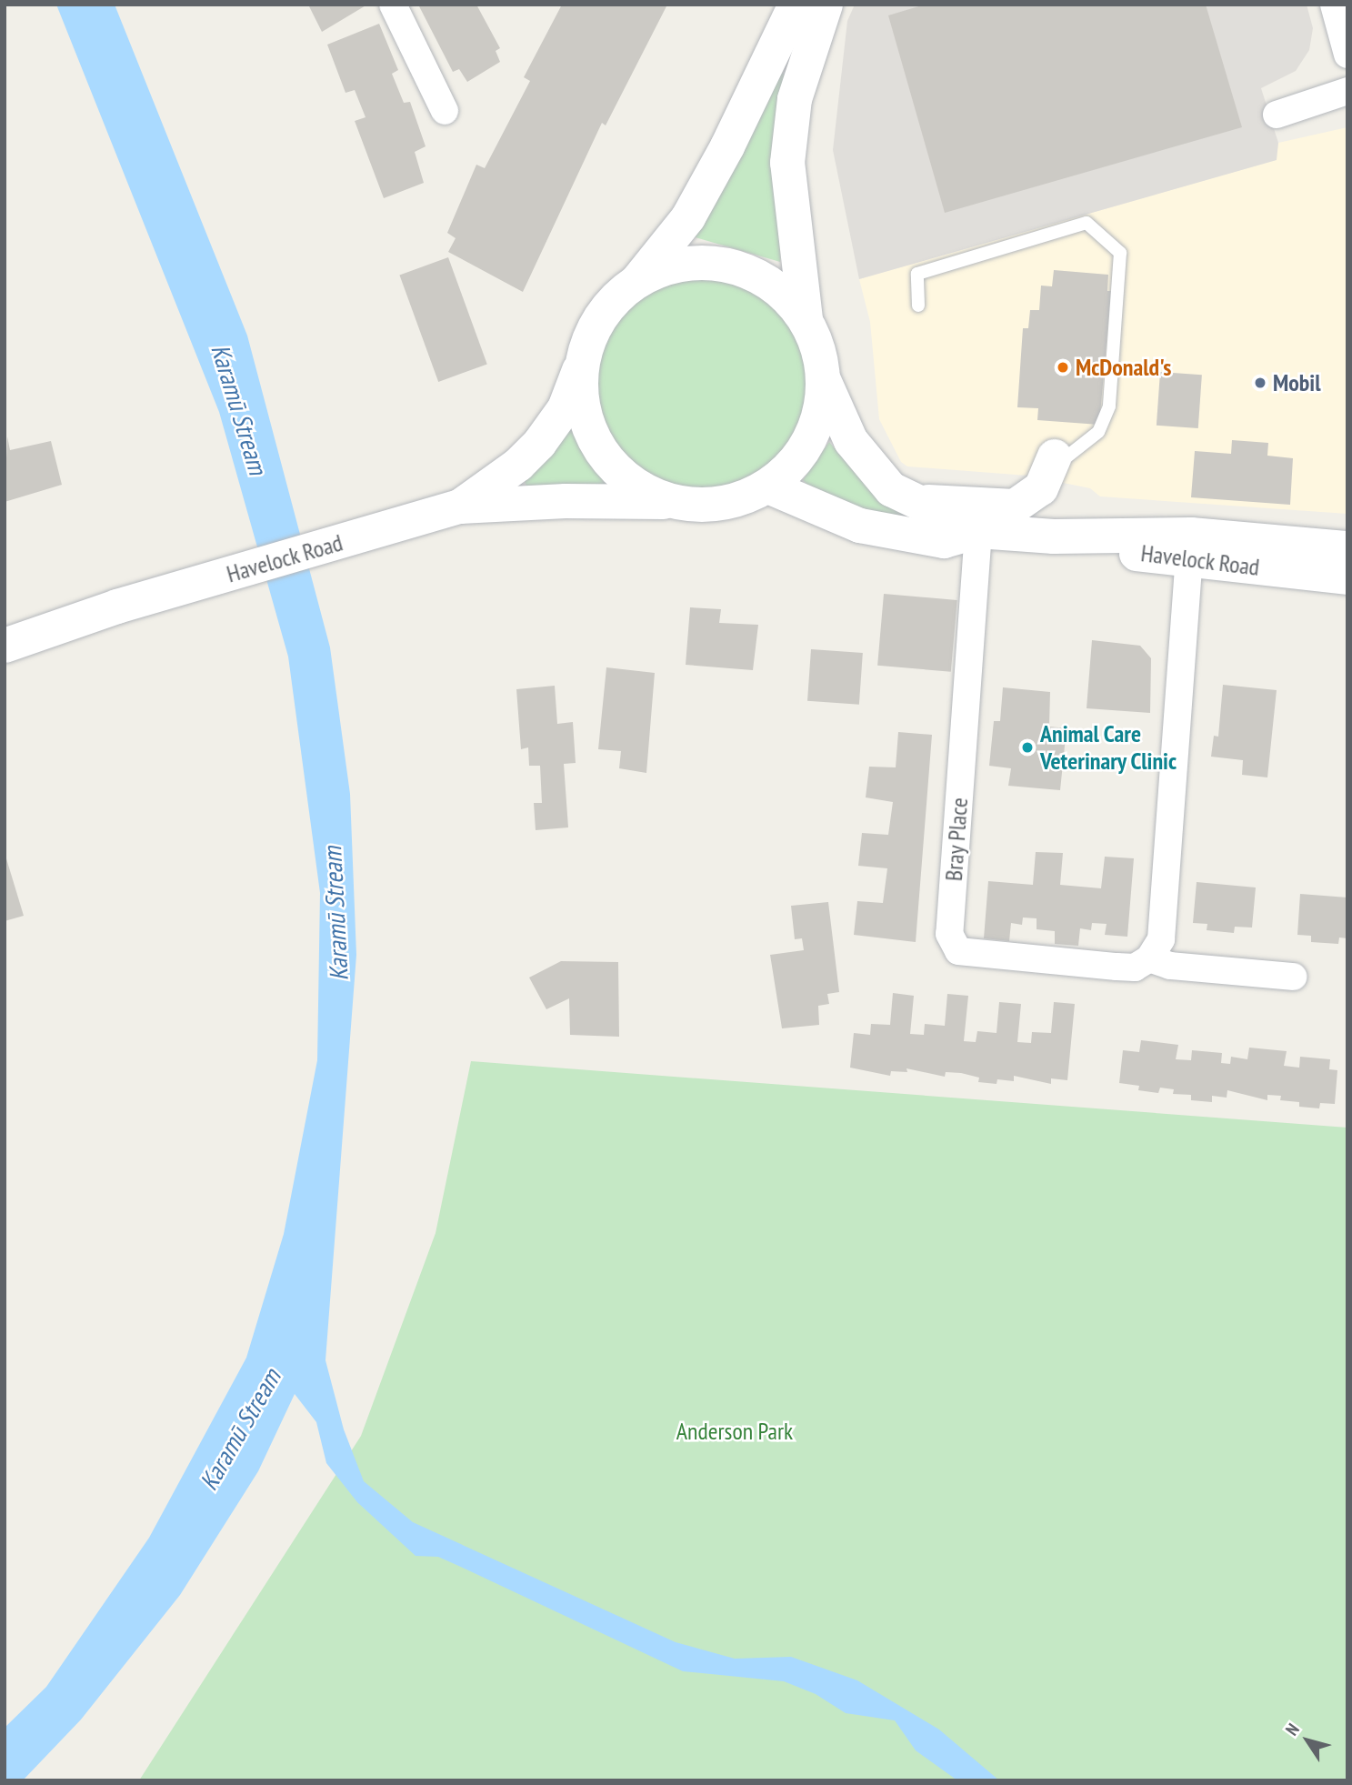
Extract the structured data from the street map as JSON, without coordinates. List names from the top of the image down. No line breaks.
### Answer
{"streets":{"main road":["Havelock Road"],"street":["Bray Place"]},"crossings":[["Havelock Road","Bray Place"]],"water":["Karamū Stream"],"parks":["Anderson Park"],"places":["McDonald's","Mobil","Animal Care Veterinary Clinic"],"north":"top left"}
